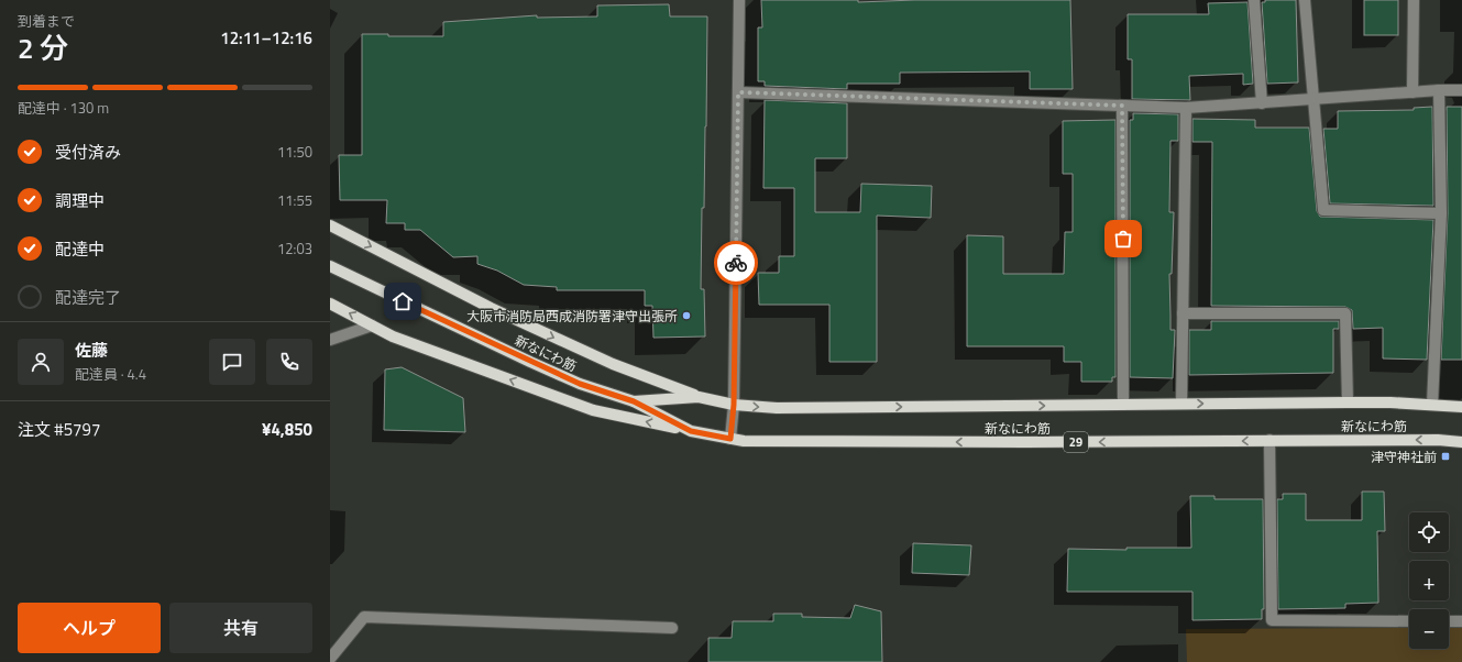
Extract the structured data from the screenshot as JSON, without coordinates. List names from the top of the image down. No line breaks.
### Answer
{"streets":{"main road":["新なにわ筋","29"]},"places":{"other":["大阪市消防局西成消防署津守出張所"],"transit":["津守神社前"]},"page":{"heading":["2 分","到着まで","12:11–12:16"],"panel":["佐藤","配達員 · 4.4","注文 #5797","¥4,850"],"bar":"配達中 · 130 m","list":[["受付済み","11:50"],["調理中","11:55"],["配達中","12:03"],"配達完了"],"map_buttons":["+","−"],"buttons":["ヘルプ","共有"]}}
